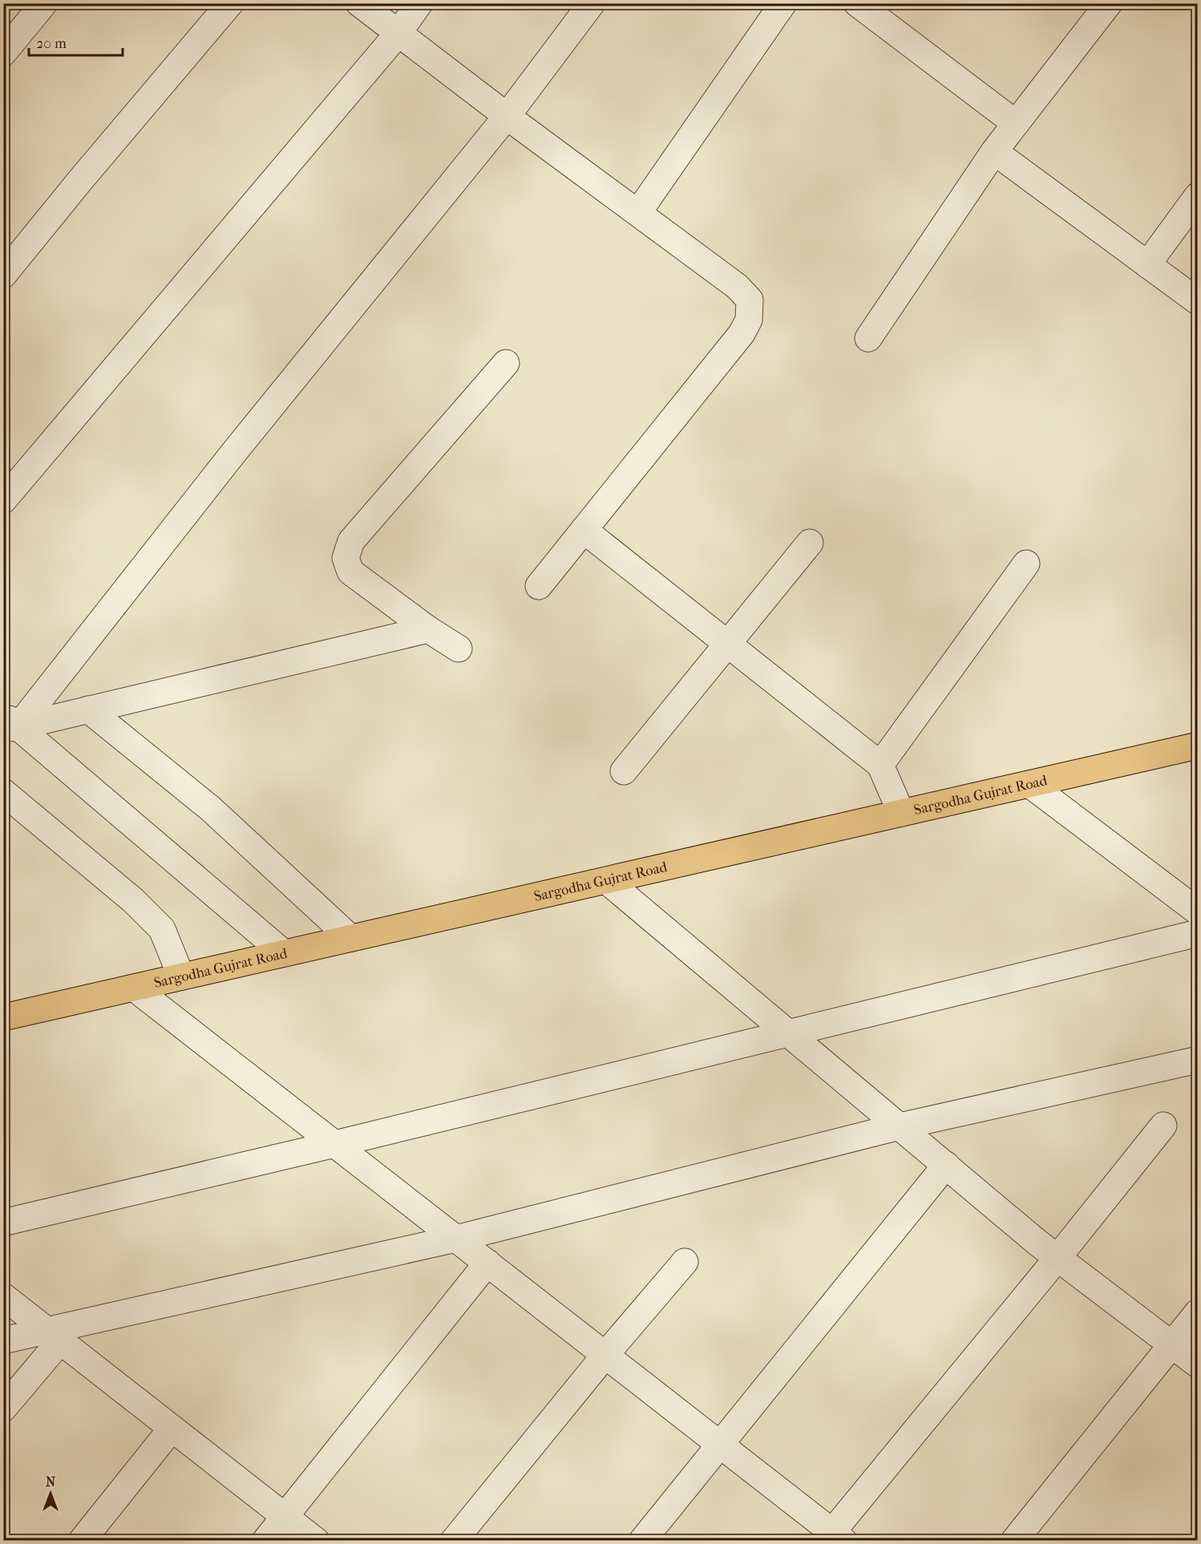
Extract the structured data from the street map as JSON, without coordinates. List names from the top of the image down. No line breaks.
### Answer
{"streets":{"main road":["Sargodha Gujrat Road"]},"scale_bar":"20 m","north":"top"}
